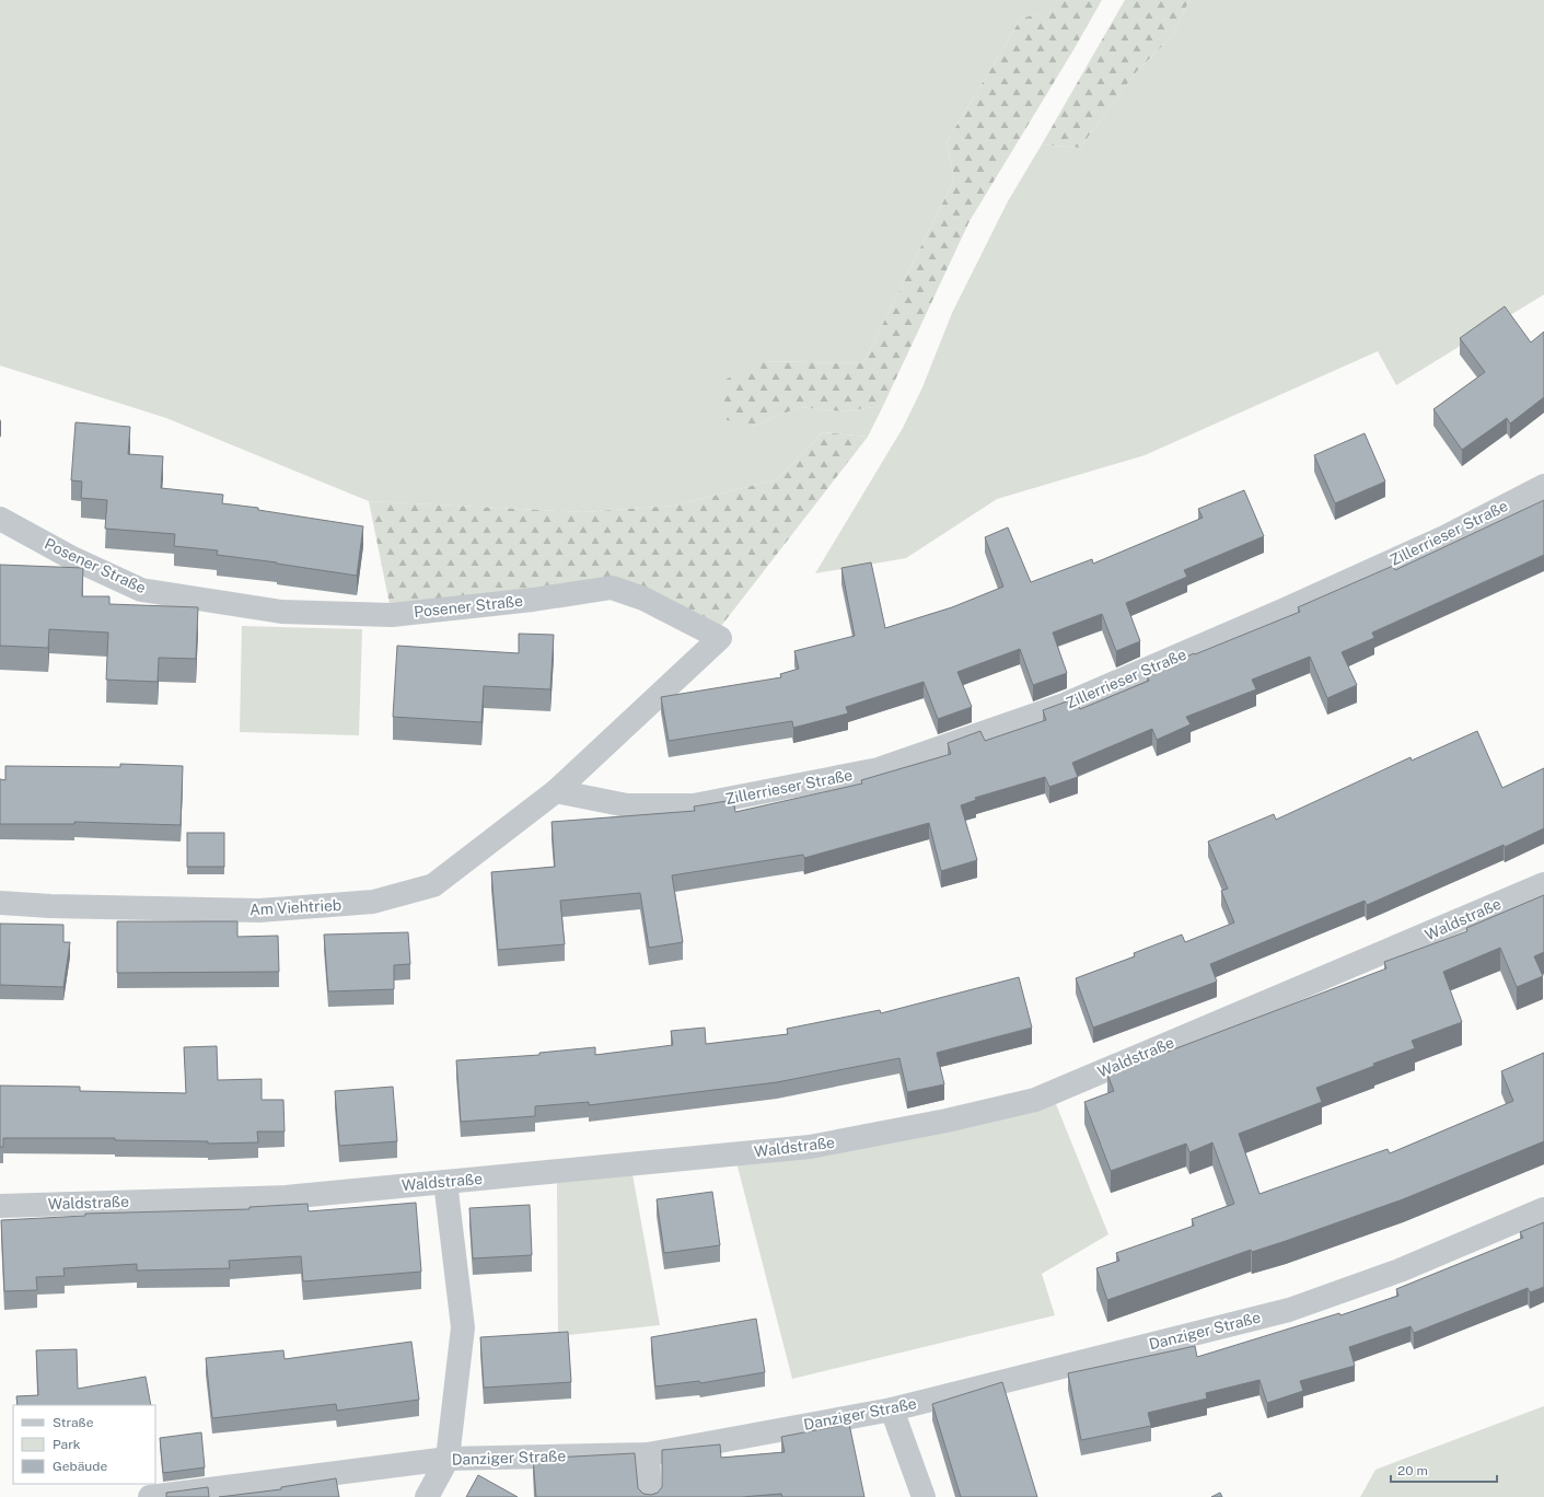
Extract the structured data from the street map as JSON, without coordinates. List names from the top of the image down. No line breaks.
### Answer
{"streets":{"street":["Zillerrieser Straße","Posener Straße","Am Viehtrieb","Waldstraße","Danziger Straße"]},"crossings":[["Zillerrieser Straße","Posener Straße"],["Zillerrieser Straße","Am Viehtrieb"],["Posener Straße","Am Viehtrieb"]],"legend":["Straße","Park","Gebäude"],"scale_bar":"20 m"}
